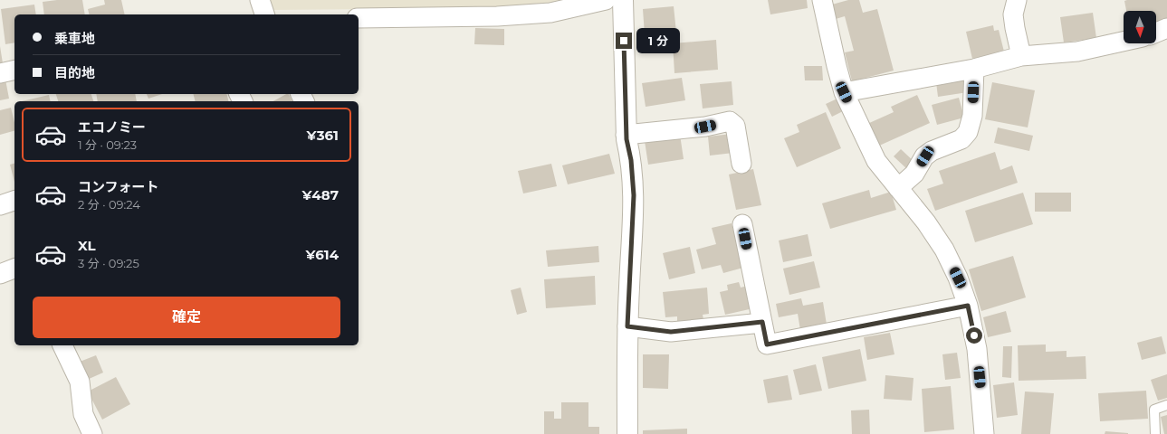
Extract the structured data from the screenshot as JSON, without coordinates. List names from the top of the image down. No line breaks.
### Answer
{"north":"bottom","page":{"banner":["乗車地","目的地"],"bubble":"1 分","list":[{"name":"エコノミー","note":"1 分 · 09:23","value":"¥361"},{"name":"コンフォート","note":"2 分 · 09:24","value":"¥487"},{"name":"XL","note":"3 分 · 09:25","value":"¥614"}],"buttons":"確定"}}
